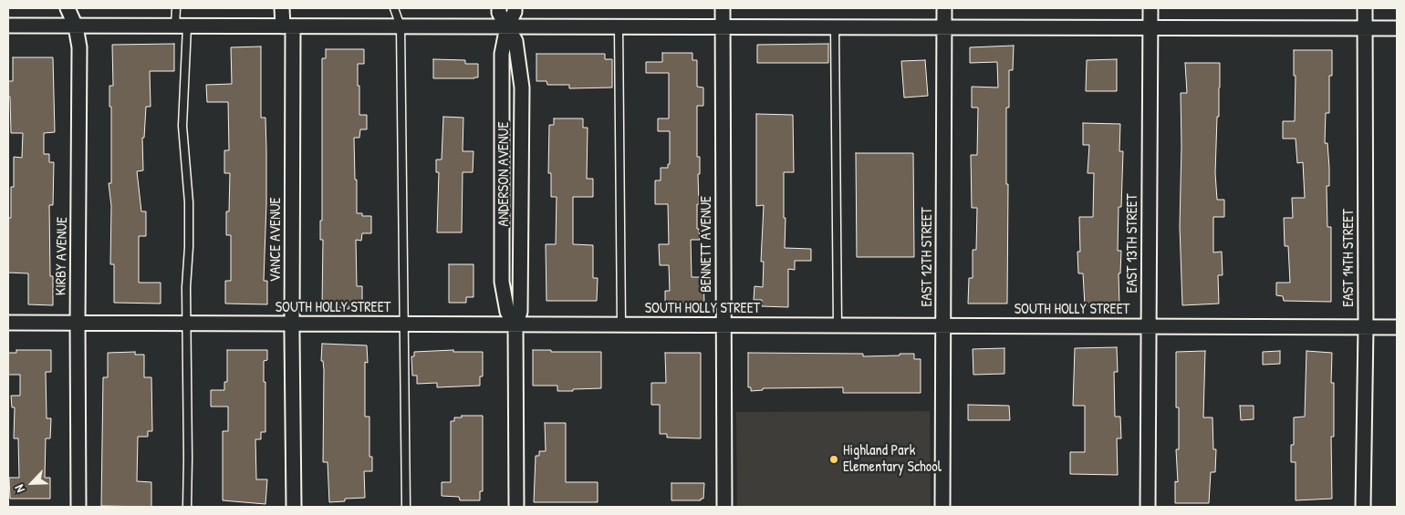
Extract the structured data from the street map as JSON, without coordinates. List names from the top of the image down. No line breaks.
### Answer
{"streets":{"street":["ANDERSON AVENUE","VANCE AVENUE","EAST 13TH STREET","BENNETT AVENUE","KIRBY AVENUE","EAST 12TH STREET","EAST 14TH STREET","SOUTH HOLLY STREET"]},"crossings":[["ANDERSON AVENUE","SOUTH HOLLY STREET"],["VANCE AVENUE","SOUTH HOLLY STREET"],["EAST 13TH STREET","SOUTH HOLLY STREET"],["BENNETT AVENUE","SOUTH HOLLY STREET"],["KIRBY AVENUE","SOUTH HOLLY STREET"],["EAST 12TH STREET","SOUTH HOLLY STREET"],["EAST 14TH STREET","SOUTH HOLLY STREET"]],"places":["Highland Park Elementary School"],"north":"bottom left"}
